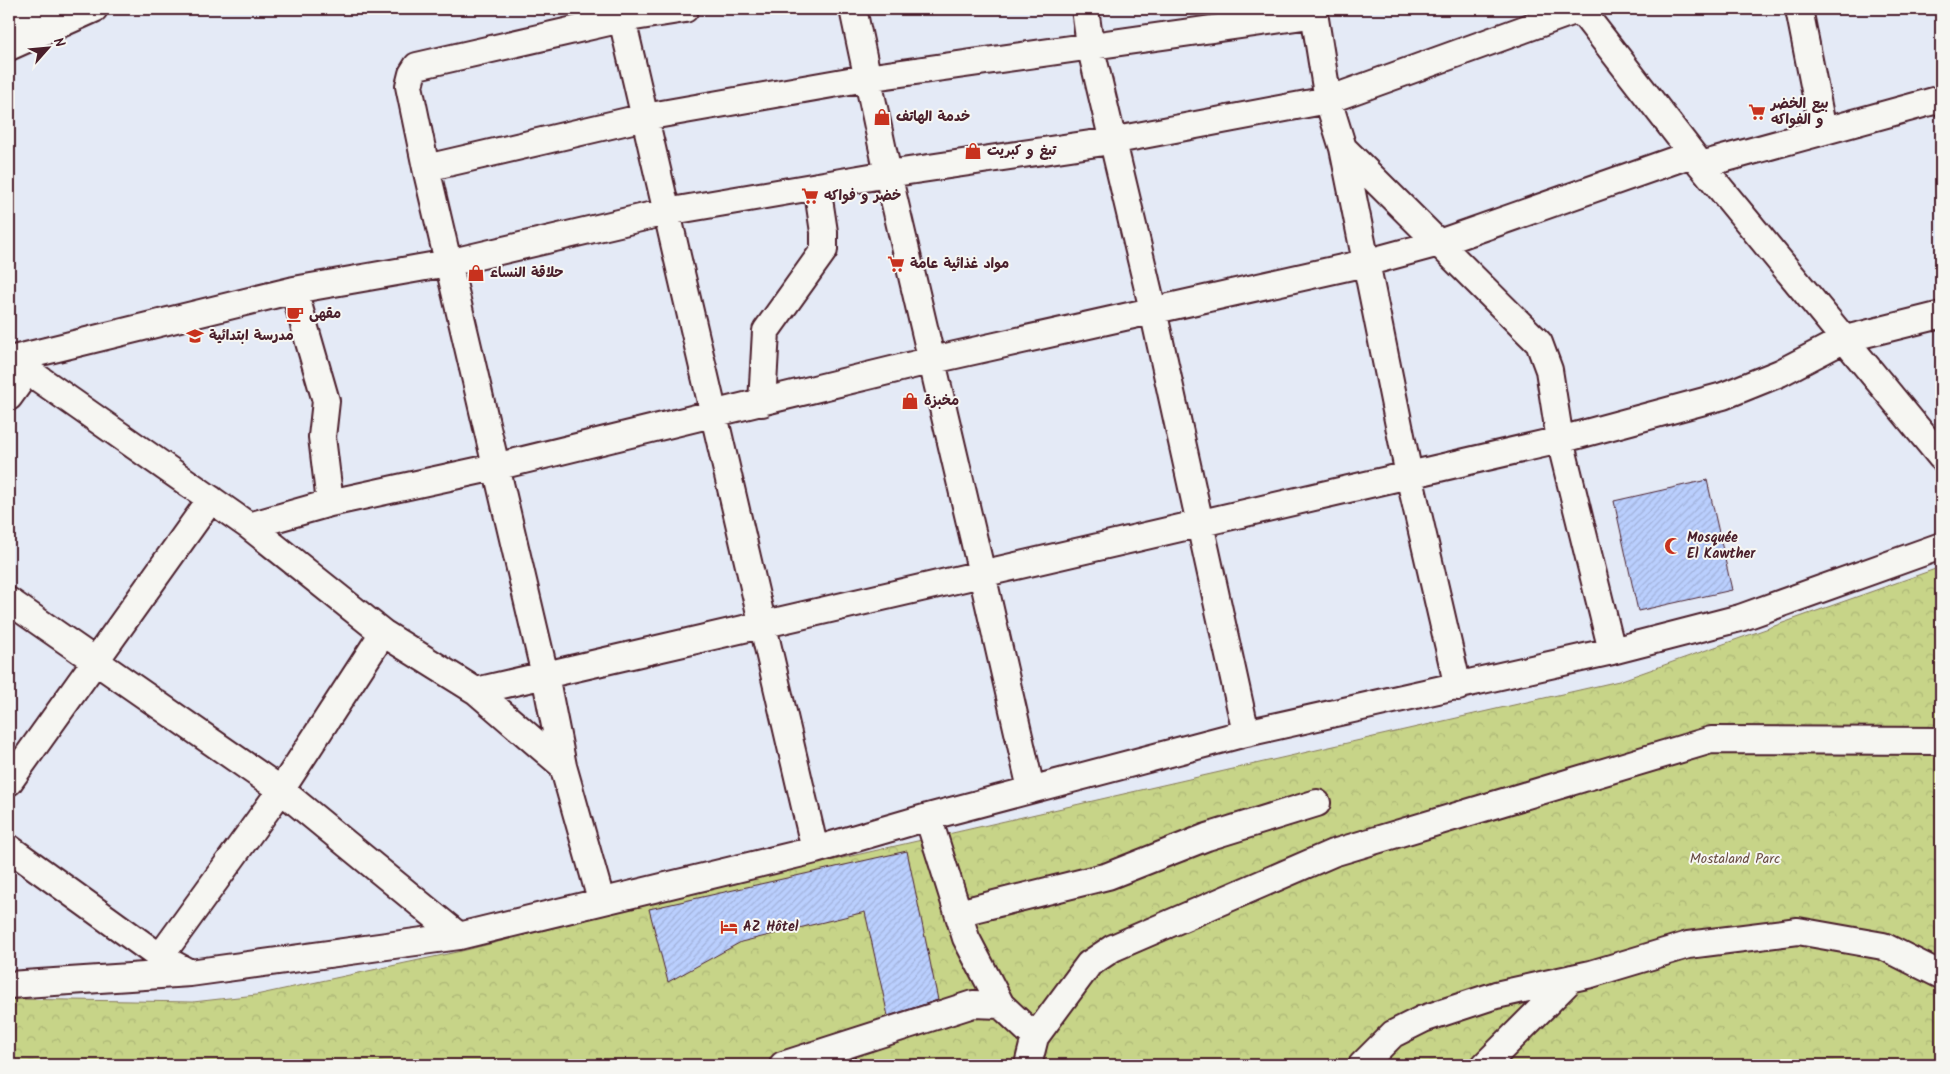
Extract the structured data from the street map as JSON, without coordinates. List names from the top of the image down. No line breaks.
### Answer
{"parks":["Mostaland Parc"],"places":{"supermarket":["بيع الخضر و الفواكه","خضر و فواكه","مواد غذائية عامة"],"shop":["خدمة الهاتف","تبغ و كبريت","حلاقة النساء","مخبزة"],"cafe":["مقهى"],"school or university":["مدرسة ابتدائية"],"mosque":["Mosquée El Kawther"],"hotel":["AZ Hôtel"]},"north":"top right"}
